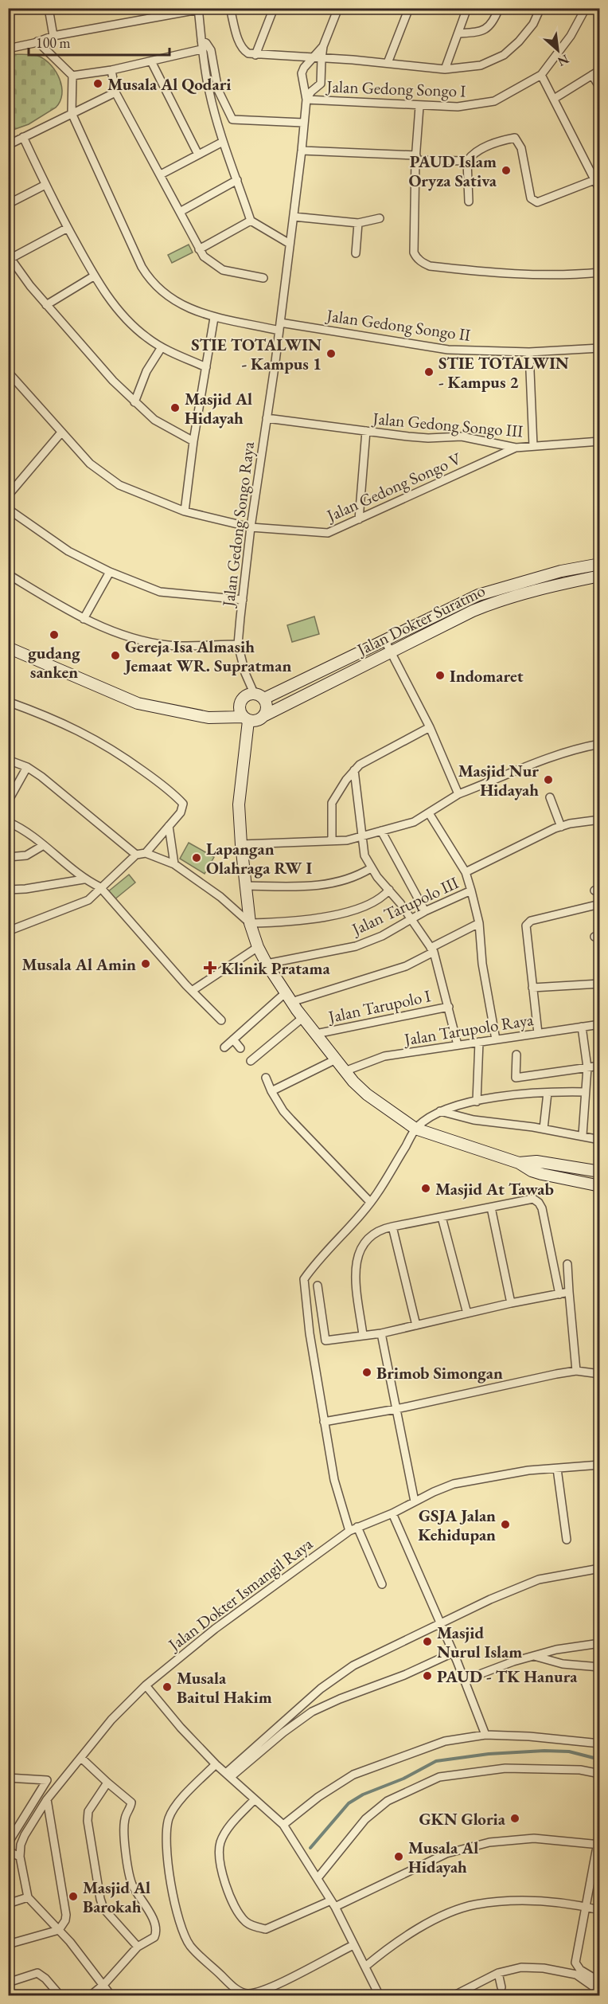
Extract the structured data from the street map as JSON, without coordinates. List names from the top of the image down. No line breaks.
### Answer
{"streets":{"main road":["Jalan Dokter Suratmo"],"street":["Jalan Gedong Songo I","Jalan Gedong Songo II","Jalan Gedong Songo III","Jalan Gedong Songo V","Jalan Gedong Songo Raya","Jalan Tarupolo III","Jalan Tarupolo I","Jalan Tarupolo Raya","Jalan Dokter Ismangil Raya"]},"crossings":[["Jalan Gedong Songo I","Jalan Gedong Songo Raya"],["Jalan Gedong Songo II","Jalan Gedong Songo Raya"],["Jalan Gedong Songo III","Jalan Gedong Songo V"],["Jalan Gedong Songo III","Jalan Gedong Songo Raya"],["Jalan Gedong Songo V","Jalan Gedong Songo Raya"],["Jalan Gedong Songo Raya","Jalan Dokter Suratmo"]],"places":{"other":["Musala Al Qodari","PAUD Islam Oryza Sativa","STIE TOTALWIN - Kampus 1","STIE TOTALWIN - Kampus 2","Masjid Al Hidayah","gudang sanken","Gereja Isa Almasih Jemaat WR. Supratman","Indomaret","Masjid Nur Hidayah","Lapangan Olahraga RW I","Musala Al Amin","Masjid At Tawab","Brimob Simongan","GSJA Jalan Kehidupan","Masjid Nurul Islam","PAUD - TK Hanura","Musala Baitul Hakim","GKN Gloria","Musala Al Hidayah","Masjid Al Barokah"],"health":["Klinik Pratama"]},"scale_bar":"100 m","north":"bottom right"}
